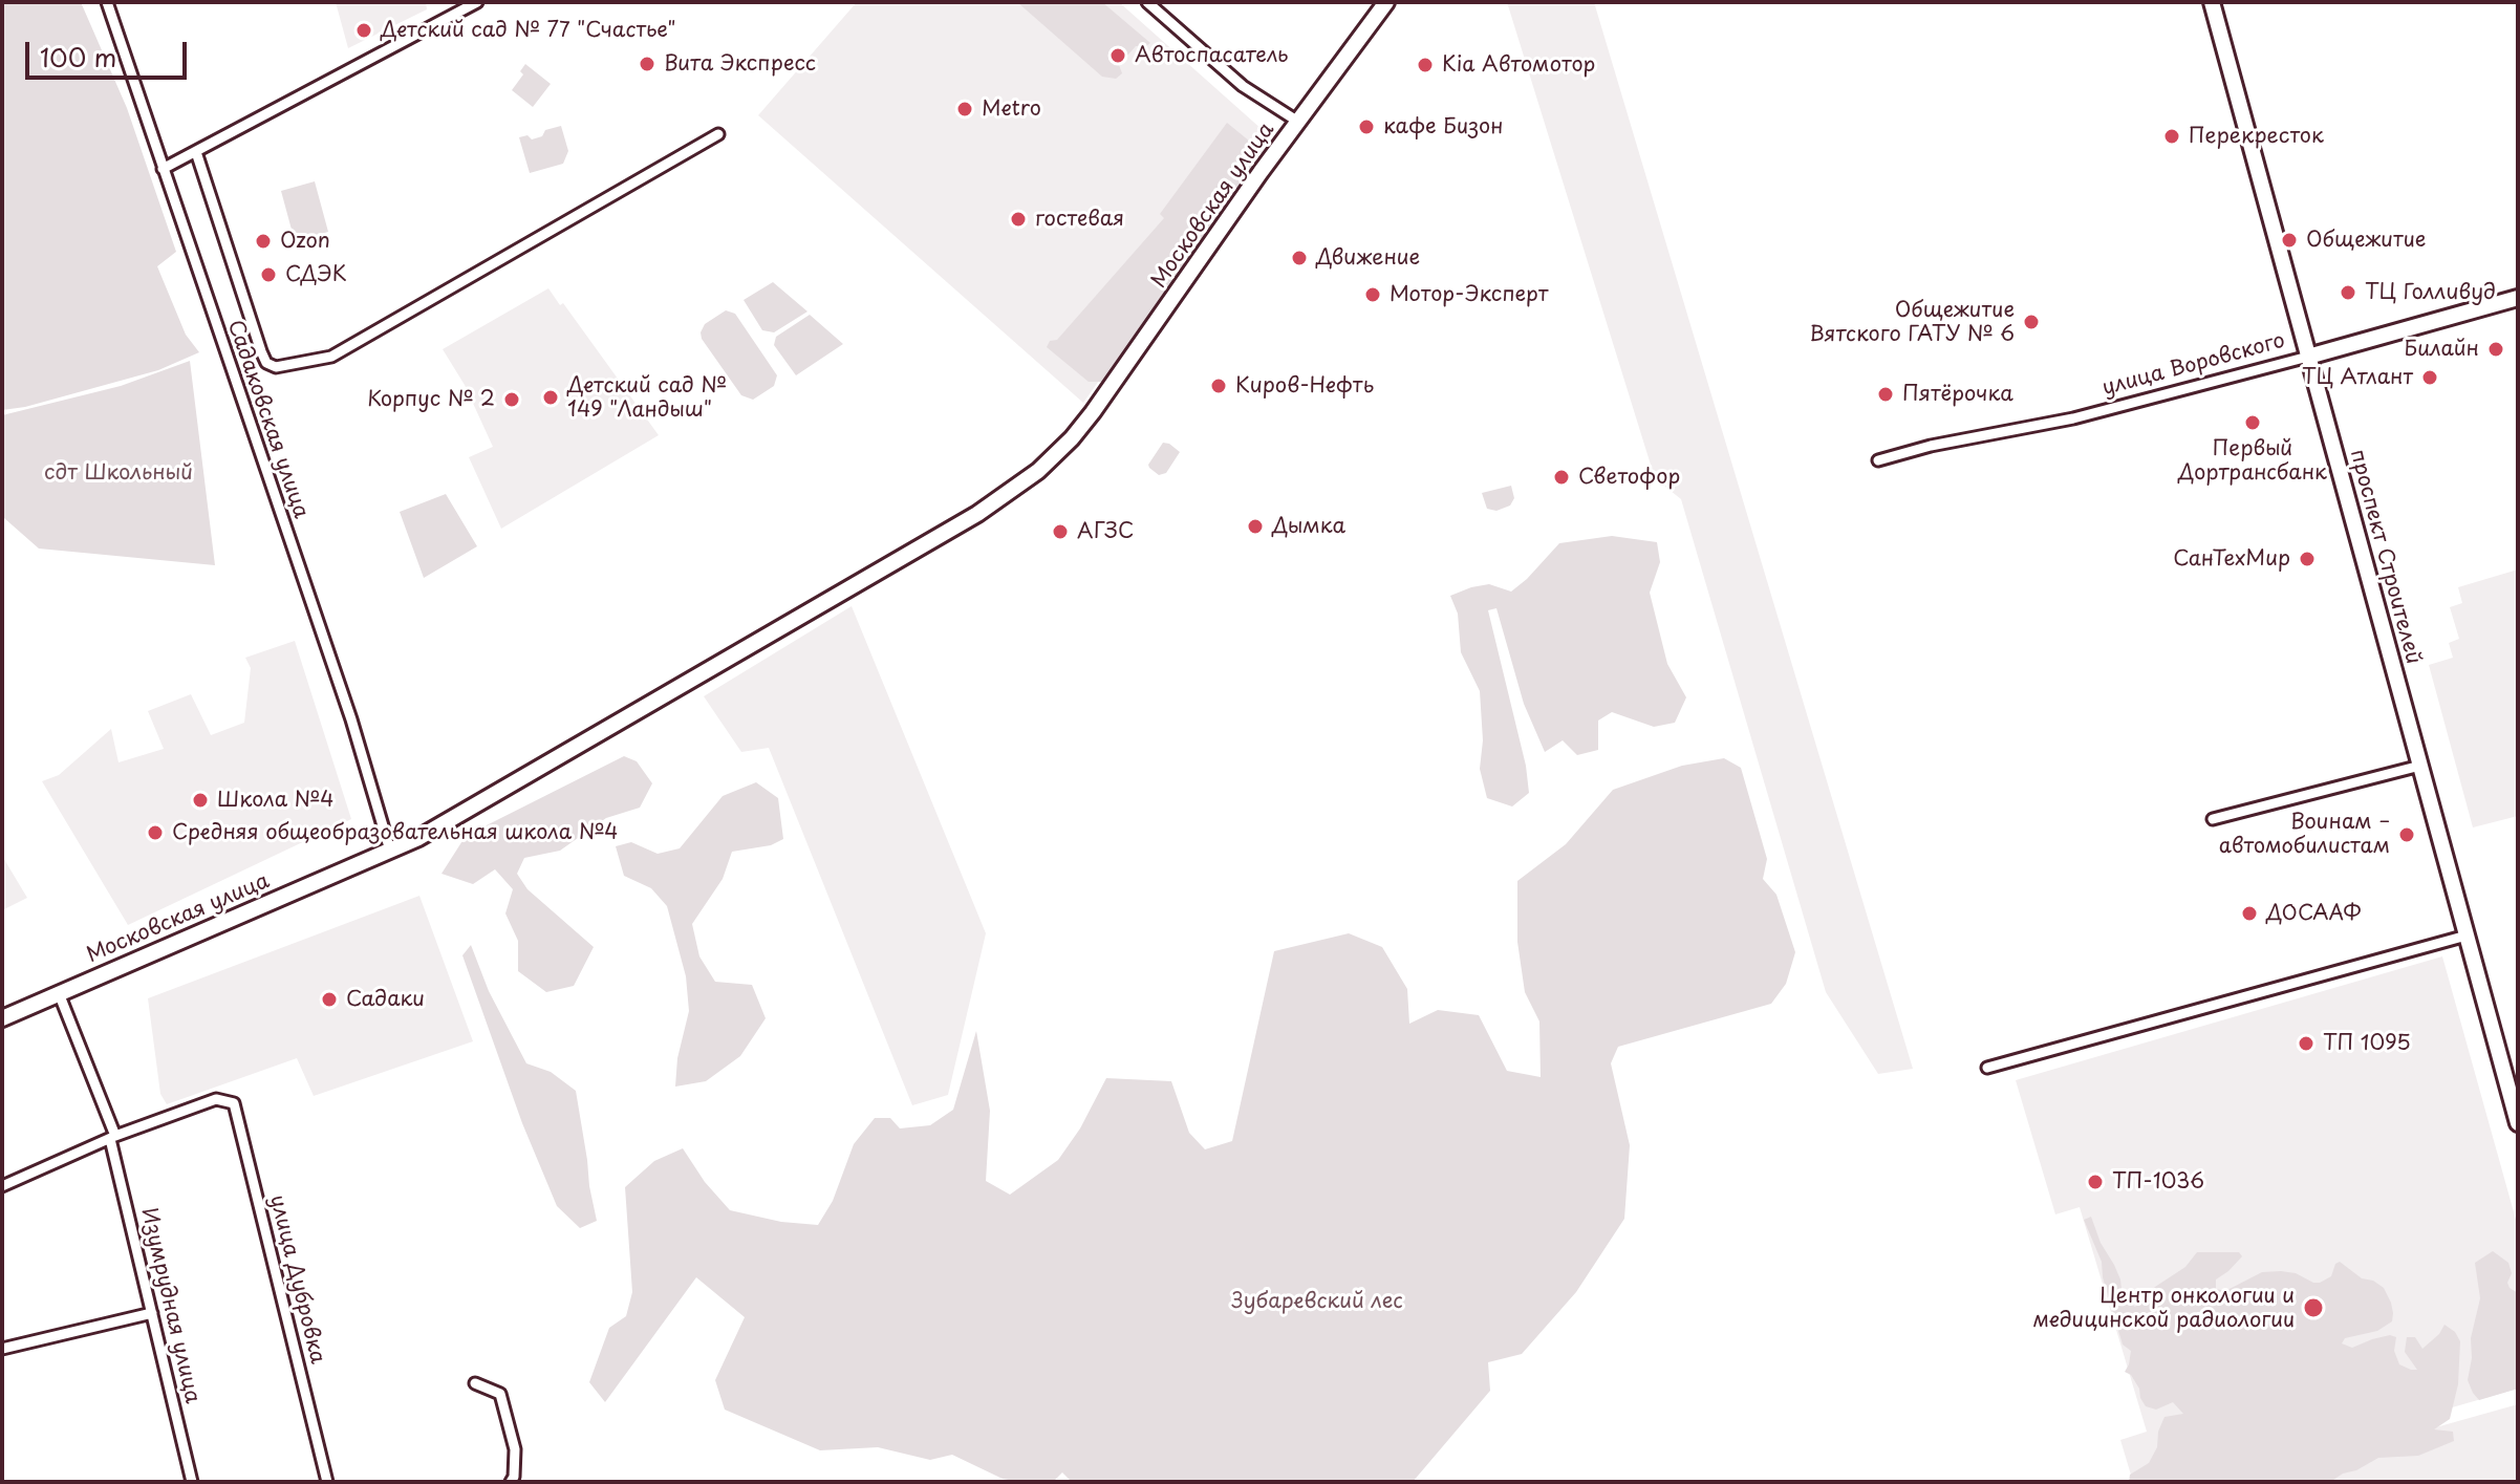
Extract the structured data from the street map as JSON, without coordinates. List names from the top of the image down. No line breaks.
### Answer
{"streets":{"main road":["Московская улица","улица Воровского","проспект Строителей"],"street":["Садаковская улица","улица Дубровка","Изумрудная улица"]},"crossings":[["Московская улица","Садаковская улица"],["Московская улица","Изумрудная улица"],["улица Воровского","проспект Строителей"],["улица Дубровка","Изумрудная улица"]],"parks":["сдт Школьный","Зубаревский лес"],"places":["Детский сад № 77 \"Счастье\"","Автоспасатель","Вита Экспресс","Kia Автомотор","Metro","кафе Бизон","Перекресток","гостевая","Общежитие","Ozon","Движение","СДЭК","ТЦ Голливуд","Мотор-Эксперт","Общежитие Вятского ГАТУ № 6","Билайн","ТЦ Атлант","Киров-Нефть","Пятёрочка","Детский сад № 149 \"Ландыш\"","Корпус № 2","Первый Дортрансбанк","Светофор","Дымка","АГЗС","СанТехМир","Школа №4","Средняя общеобразовательная школа №4","Воинам – автомобилистам","ДОСААФ","Садаки","ТП 1095","ТП-1036","Центр онкологии и медицинской радиологии"],"scale_bar":"100 m"}
